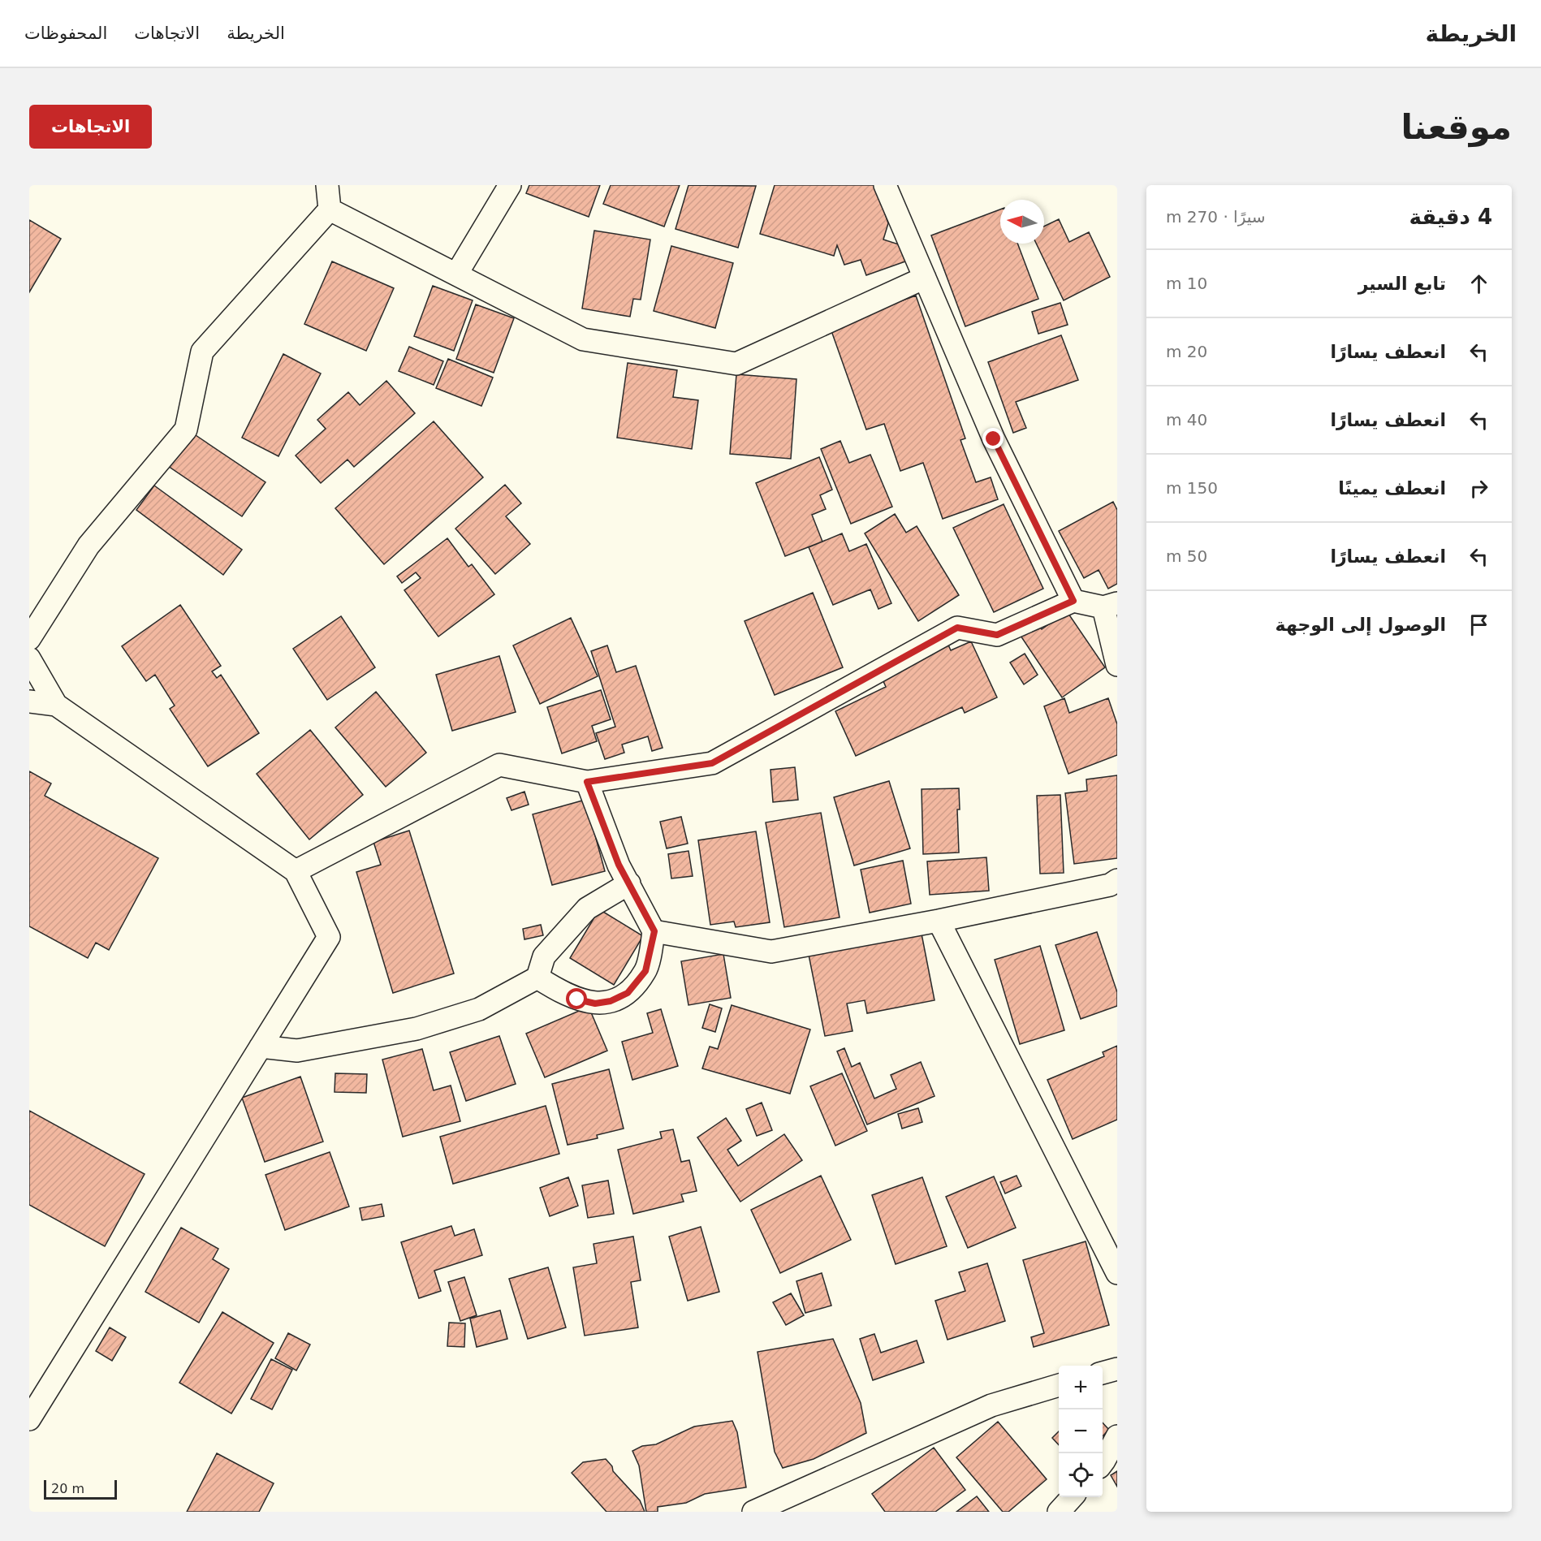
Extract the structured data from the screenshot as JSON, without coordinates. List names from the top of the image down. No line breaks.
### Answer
{"scale_bar":"20 m","north":"left","page":{"header":"الخريطة","nav":["الخريطة","الاتجاهات","المحفوظات"],"buttons":"الاتجاهات","title":"موقعنا","heading":["4 دقيقة","سيرًا · 270 m"],"list":[["تابع السير","10 m"],["انعطف يسارًا","20 m"],["انعطف يسارًا","40 m"],["انعطف يمينًا","150 m"],["انعطف يسارًا","50 m"],"الوصول إلى الوجهة"],"map_buttons":["+","−"],"scale":"20 m"}}
